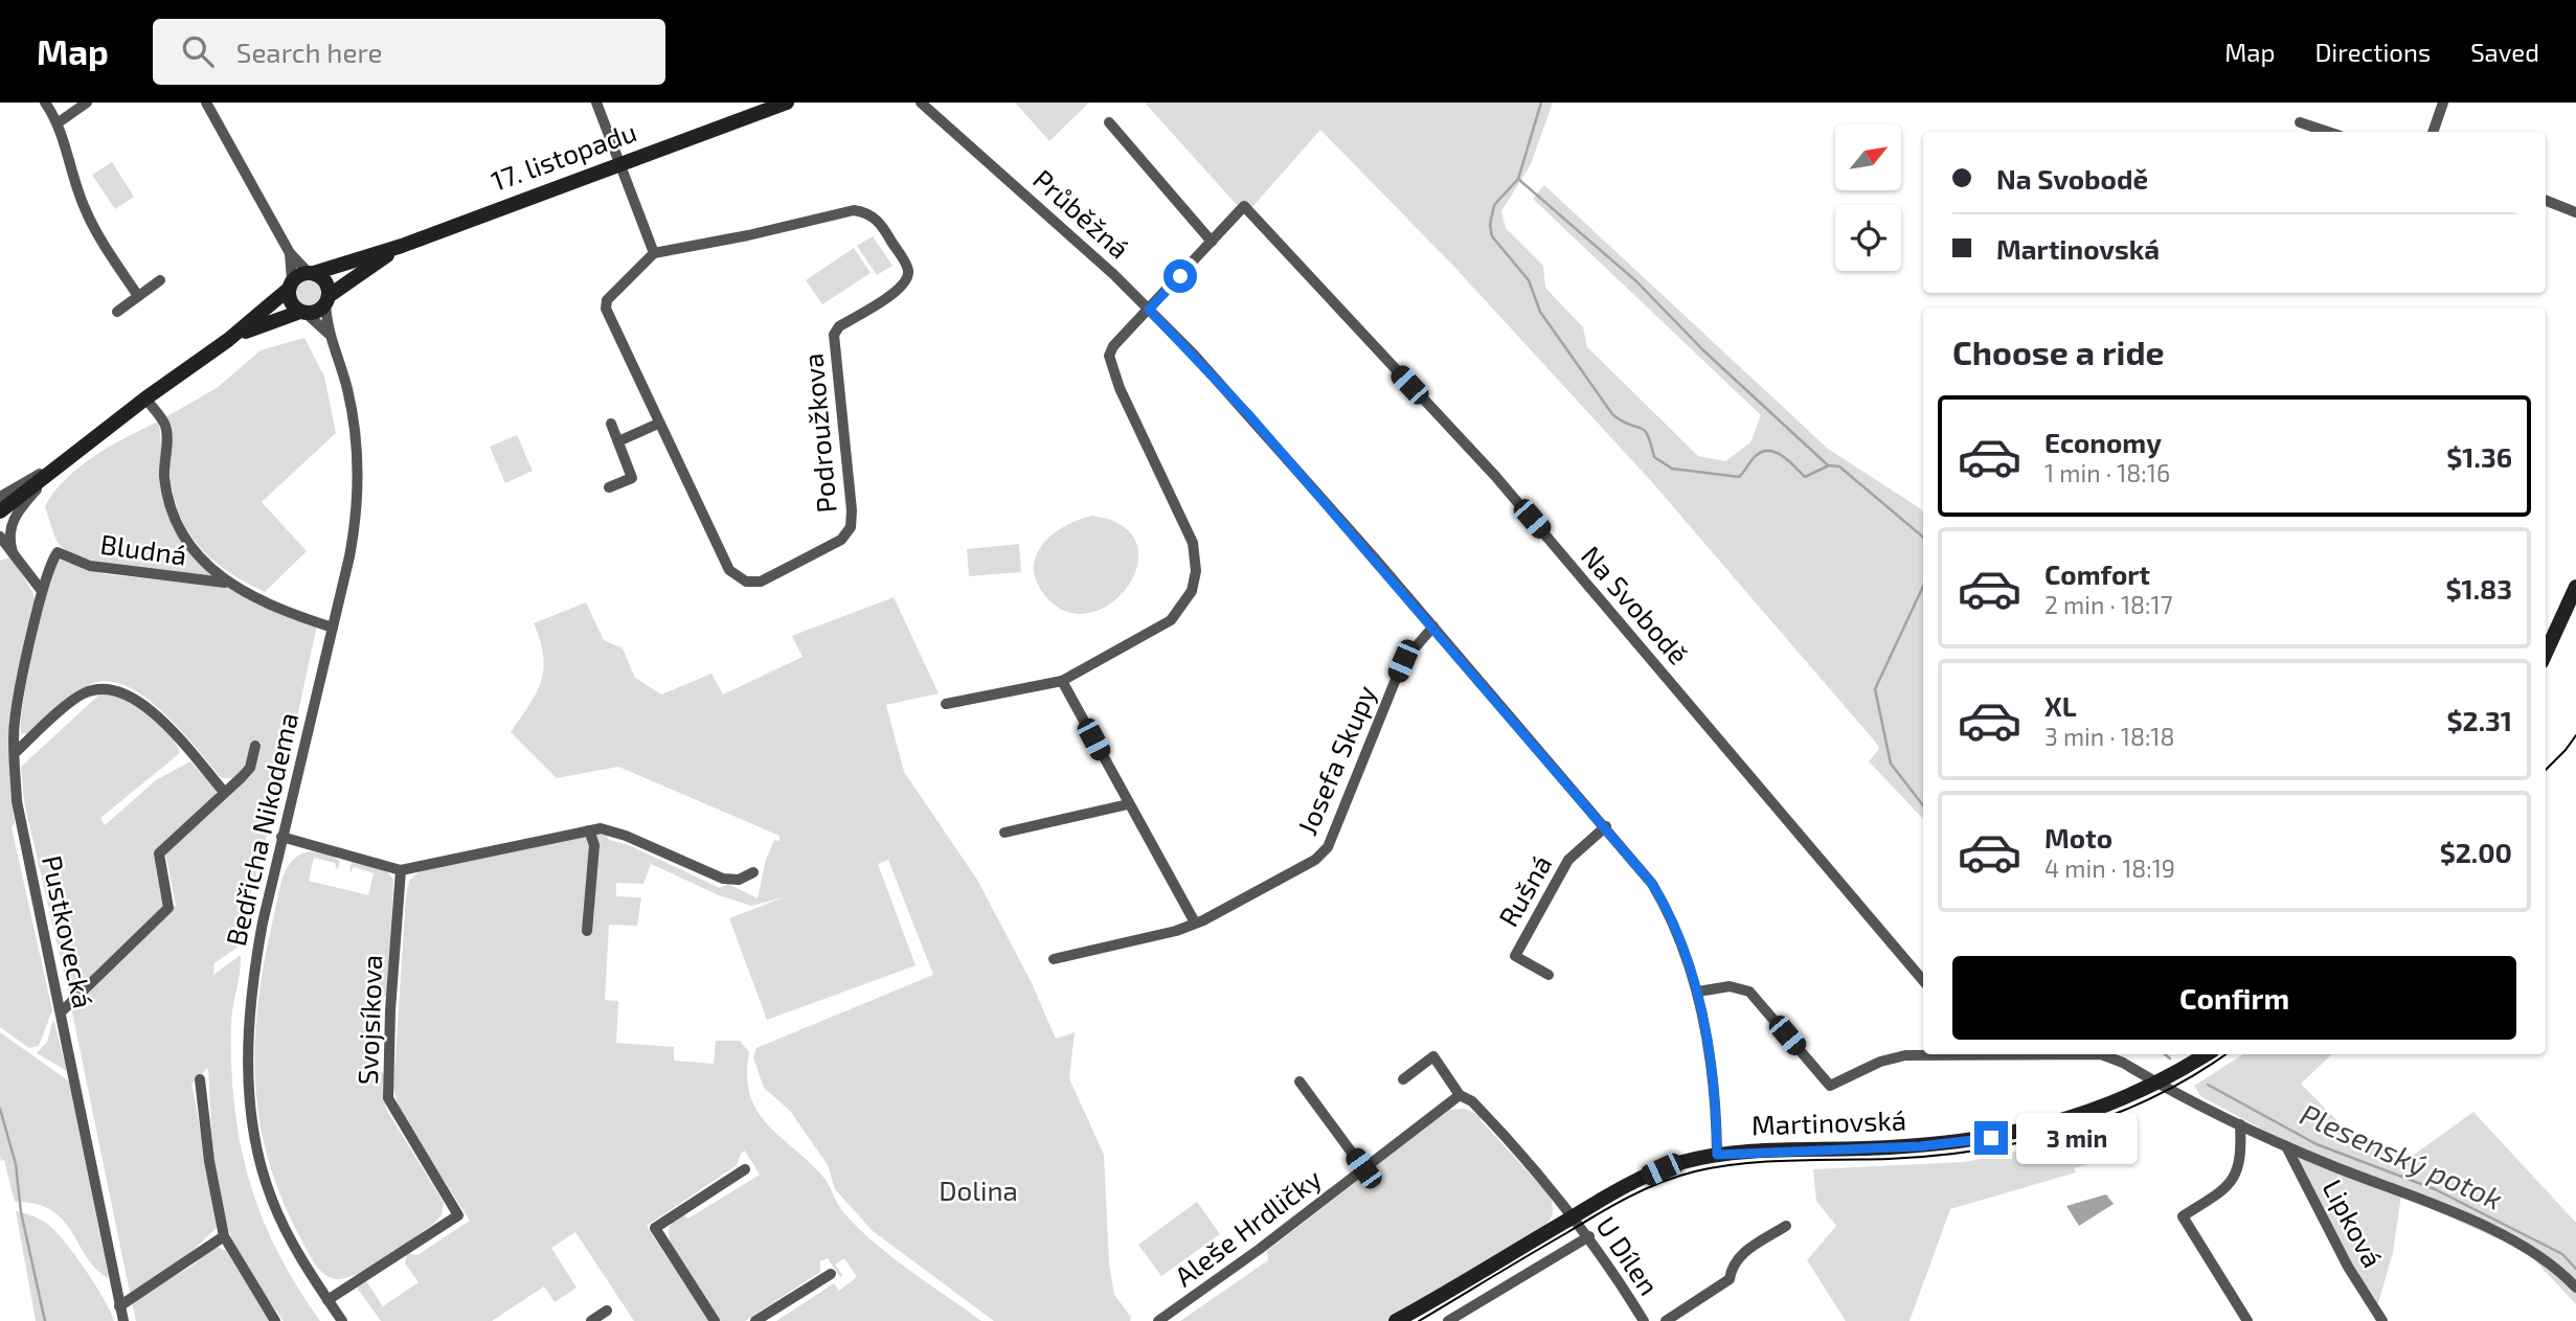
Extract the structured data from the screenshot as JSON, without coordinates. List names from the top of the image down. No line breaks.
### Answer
{"streets":{"main road":["17. listopadu","Martinovská"],"street":["Průběžná","Podroužkova","Bludná","Na Svobodě","Josefa Skupy","Bedřicha Nikodema","Rušná","Pustkovecká","Svojsíkova","Lipková","Aleše Hrdličky","U Dílen"]},"crossings":[["17. listopadu","Bedřicha Nikodema"],["Průběžná","Na Svobodě"],["Průběžná","Josefa Skupy"],["Průběžná","Rušná"],["Průběžná","Martinovská"],["Bludná","Pustkovecká"],["Bedřicha Nikodema","Svojsíkova"],["Martinovská","U Dílen"]],"water":["Plesenský potok"],"parks":["Dolina"],"north":"top right","page":{"header":"Map","search":"Search here","nav":["Map","Directions","Saved"],"banner":["Na Svobodě","Martinovská"],"heading":"Choose a ride","list":[{"name":"Economy","note":"1 min · 18:16","value":"$1.36"},{"name":"Comfort","note":"2 min · 18:17","value":"$1.83"},{"name":"XL","note":"3 min · 18:18","value":"$2.31"},{"name":"Moto","note":"4 min · 18:19","value":"$2.00"}],"buttons":"Confirm","bubble":"3 min"}}
